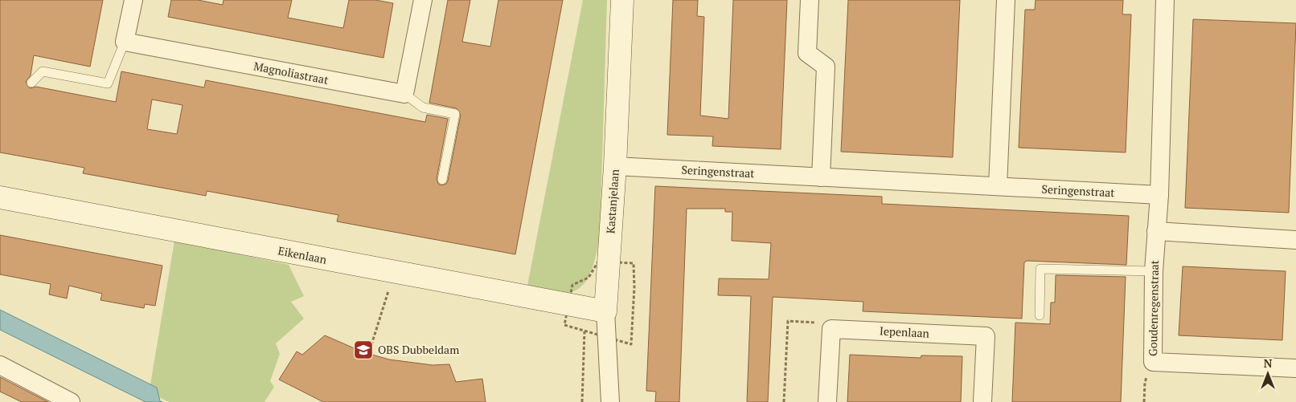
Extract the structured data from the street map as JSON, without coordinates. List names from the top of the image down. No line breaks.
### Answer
{"streets":{"street":["Magnoliastraat","Seringenstraat","Kastanjelaan","Eikenlaan","Goudenregenstraat","Iepenlaan"]},"crossings":[["Seringenstraat","Kastanjelaan"],["Seringenstraat","Goudenregenstraat"],["Kastanjelaan","Eikenlaan"]],"places":{"school or university":["OBS Dubbeldam"]},"north":"top"}
